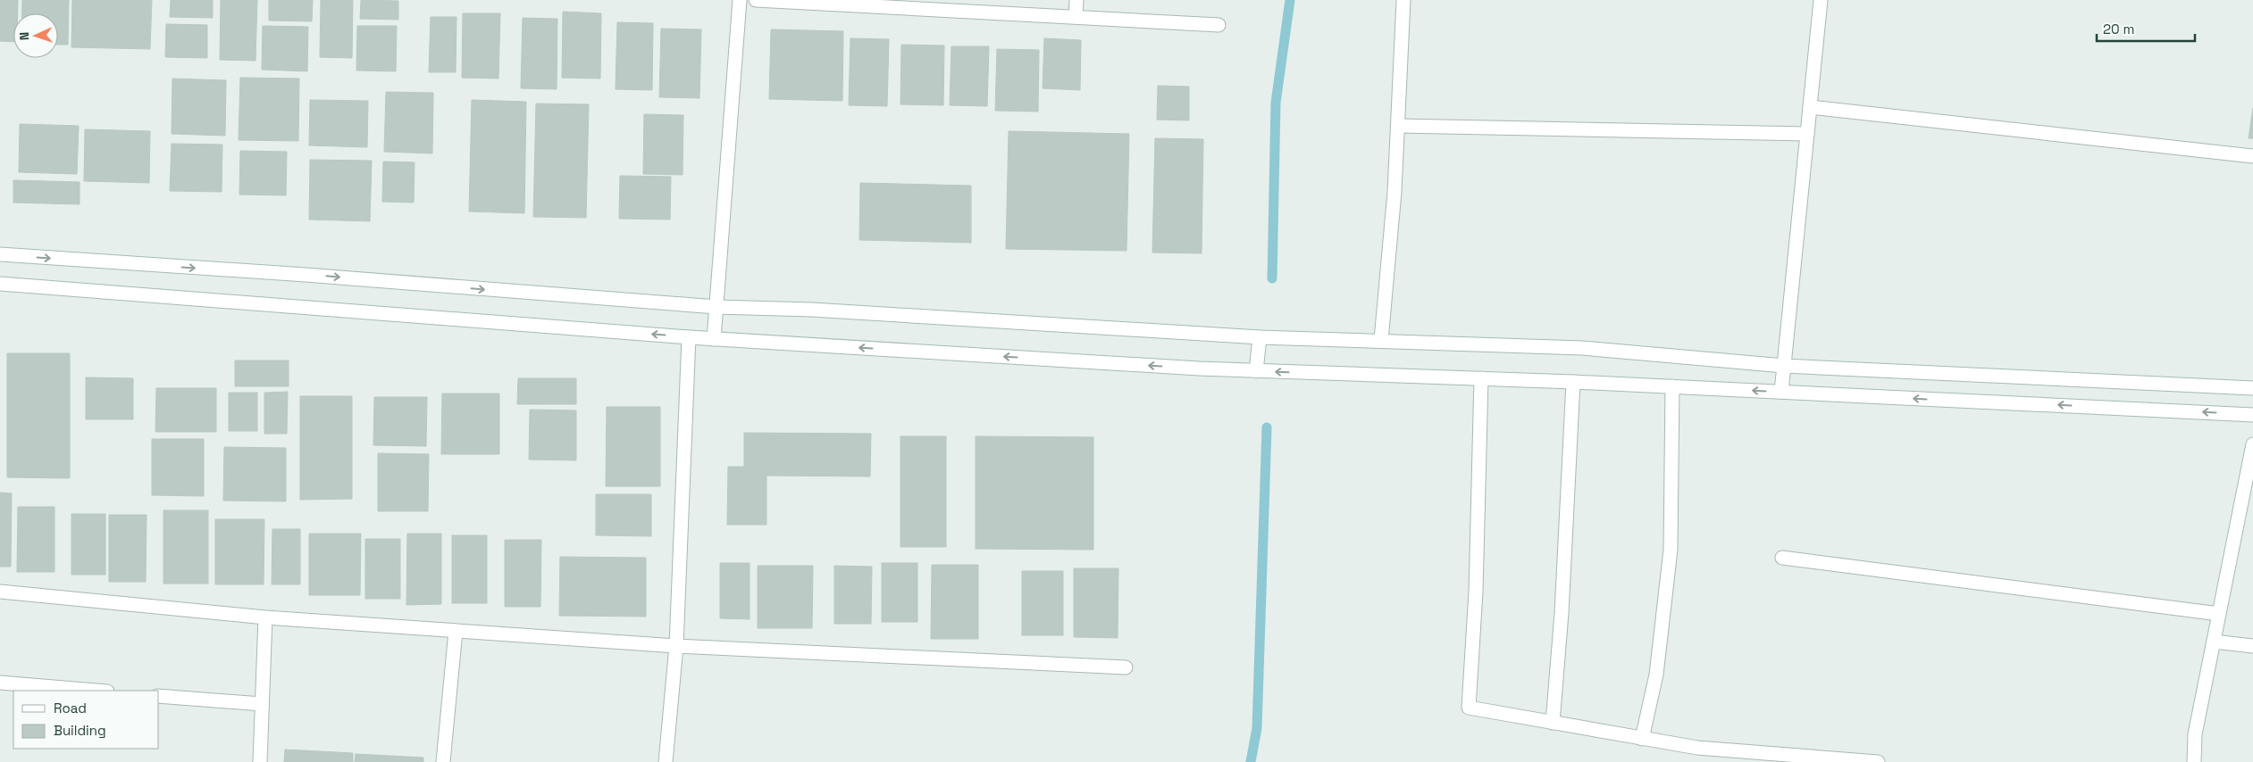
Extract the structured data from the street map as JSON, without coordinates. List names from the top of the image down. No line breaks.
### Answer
{"legend":["Road","Building"],"scale_bar":"20 m","north":"left"}
